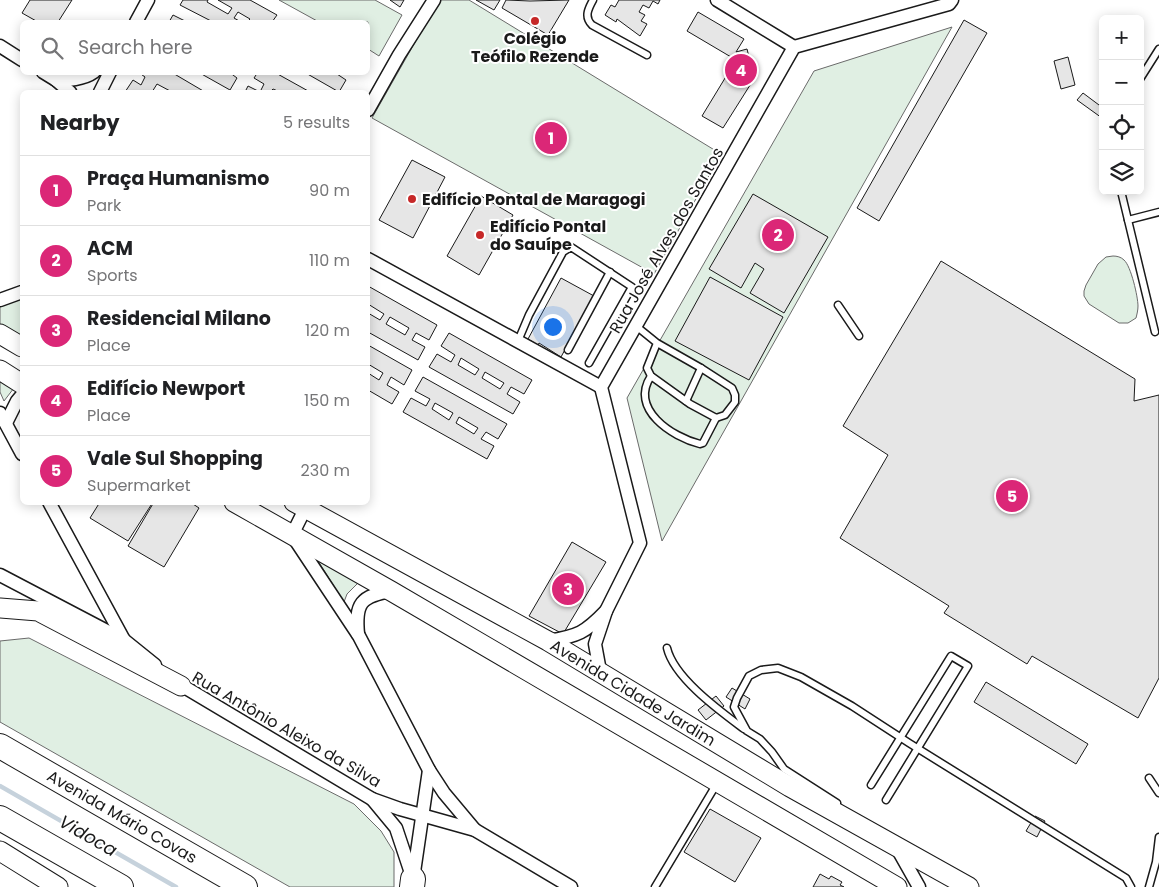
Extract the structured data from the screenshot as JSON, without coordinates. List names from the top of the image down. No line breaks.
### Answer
{"streets":{"highway":["Avenida Mário Covas"],"main road":["Avenida Cidade Jardim"],"street":["Rua José Alves dos Santos","Rua Antônio Aleixo da Silva"]},"water":["Vidoca"],"places":["Colégio Teófilo Rezende","Edifício Pontal de Maragogi","Edifício Pontal do Sauípe"],"page":{"map_buttons":["+","−"],"search":"Search here","pins":["4","1","2","5","3"],"heading":["Nearby","5 results"],"list":[{"mark":"1","name":"Praça Humanismo","note":"Park","value":"90 m"},{"mark":"2","name":"ACM","note":"Sports","value":"110 m"},{"mark":"3","name":"Residencial Milano","note":"Place","value":"120 m"},{"mark":"4","name":"Edifício Newport","note":"Place","value":"150 m"},{"mark":"5","name":"Vale Sul Shopping","note":"Supermarket","value":"230 m"}]}}
